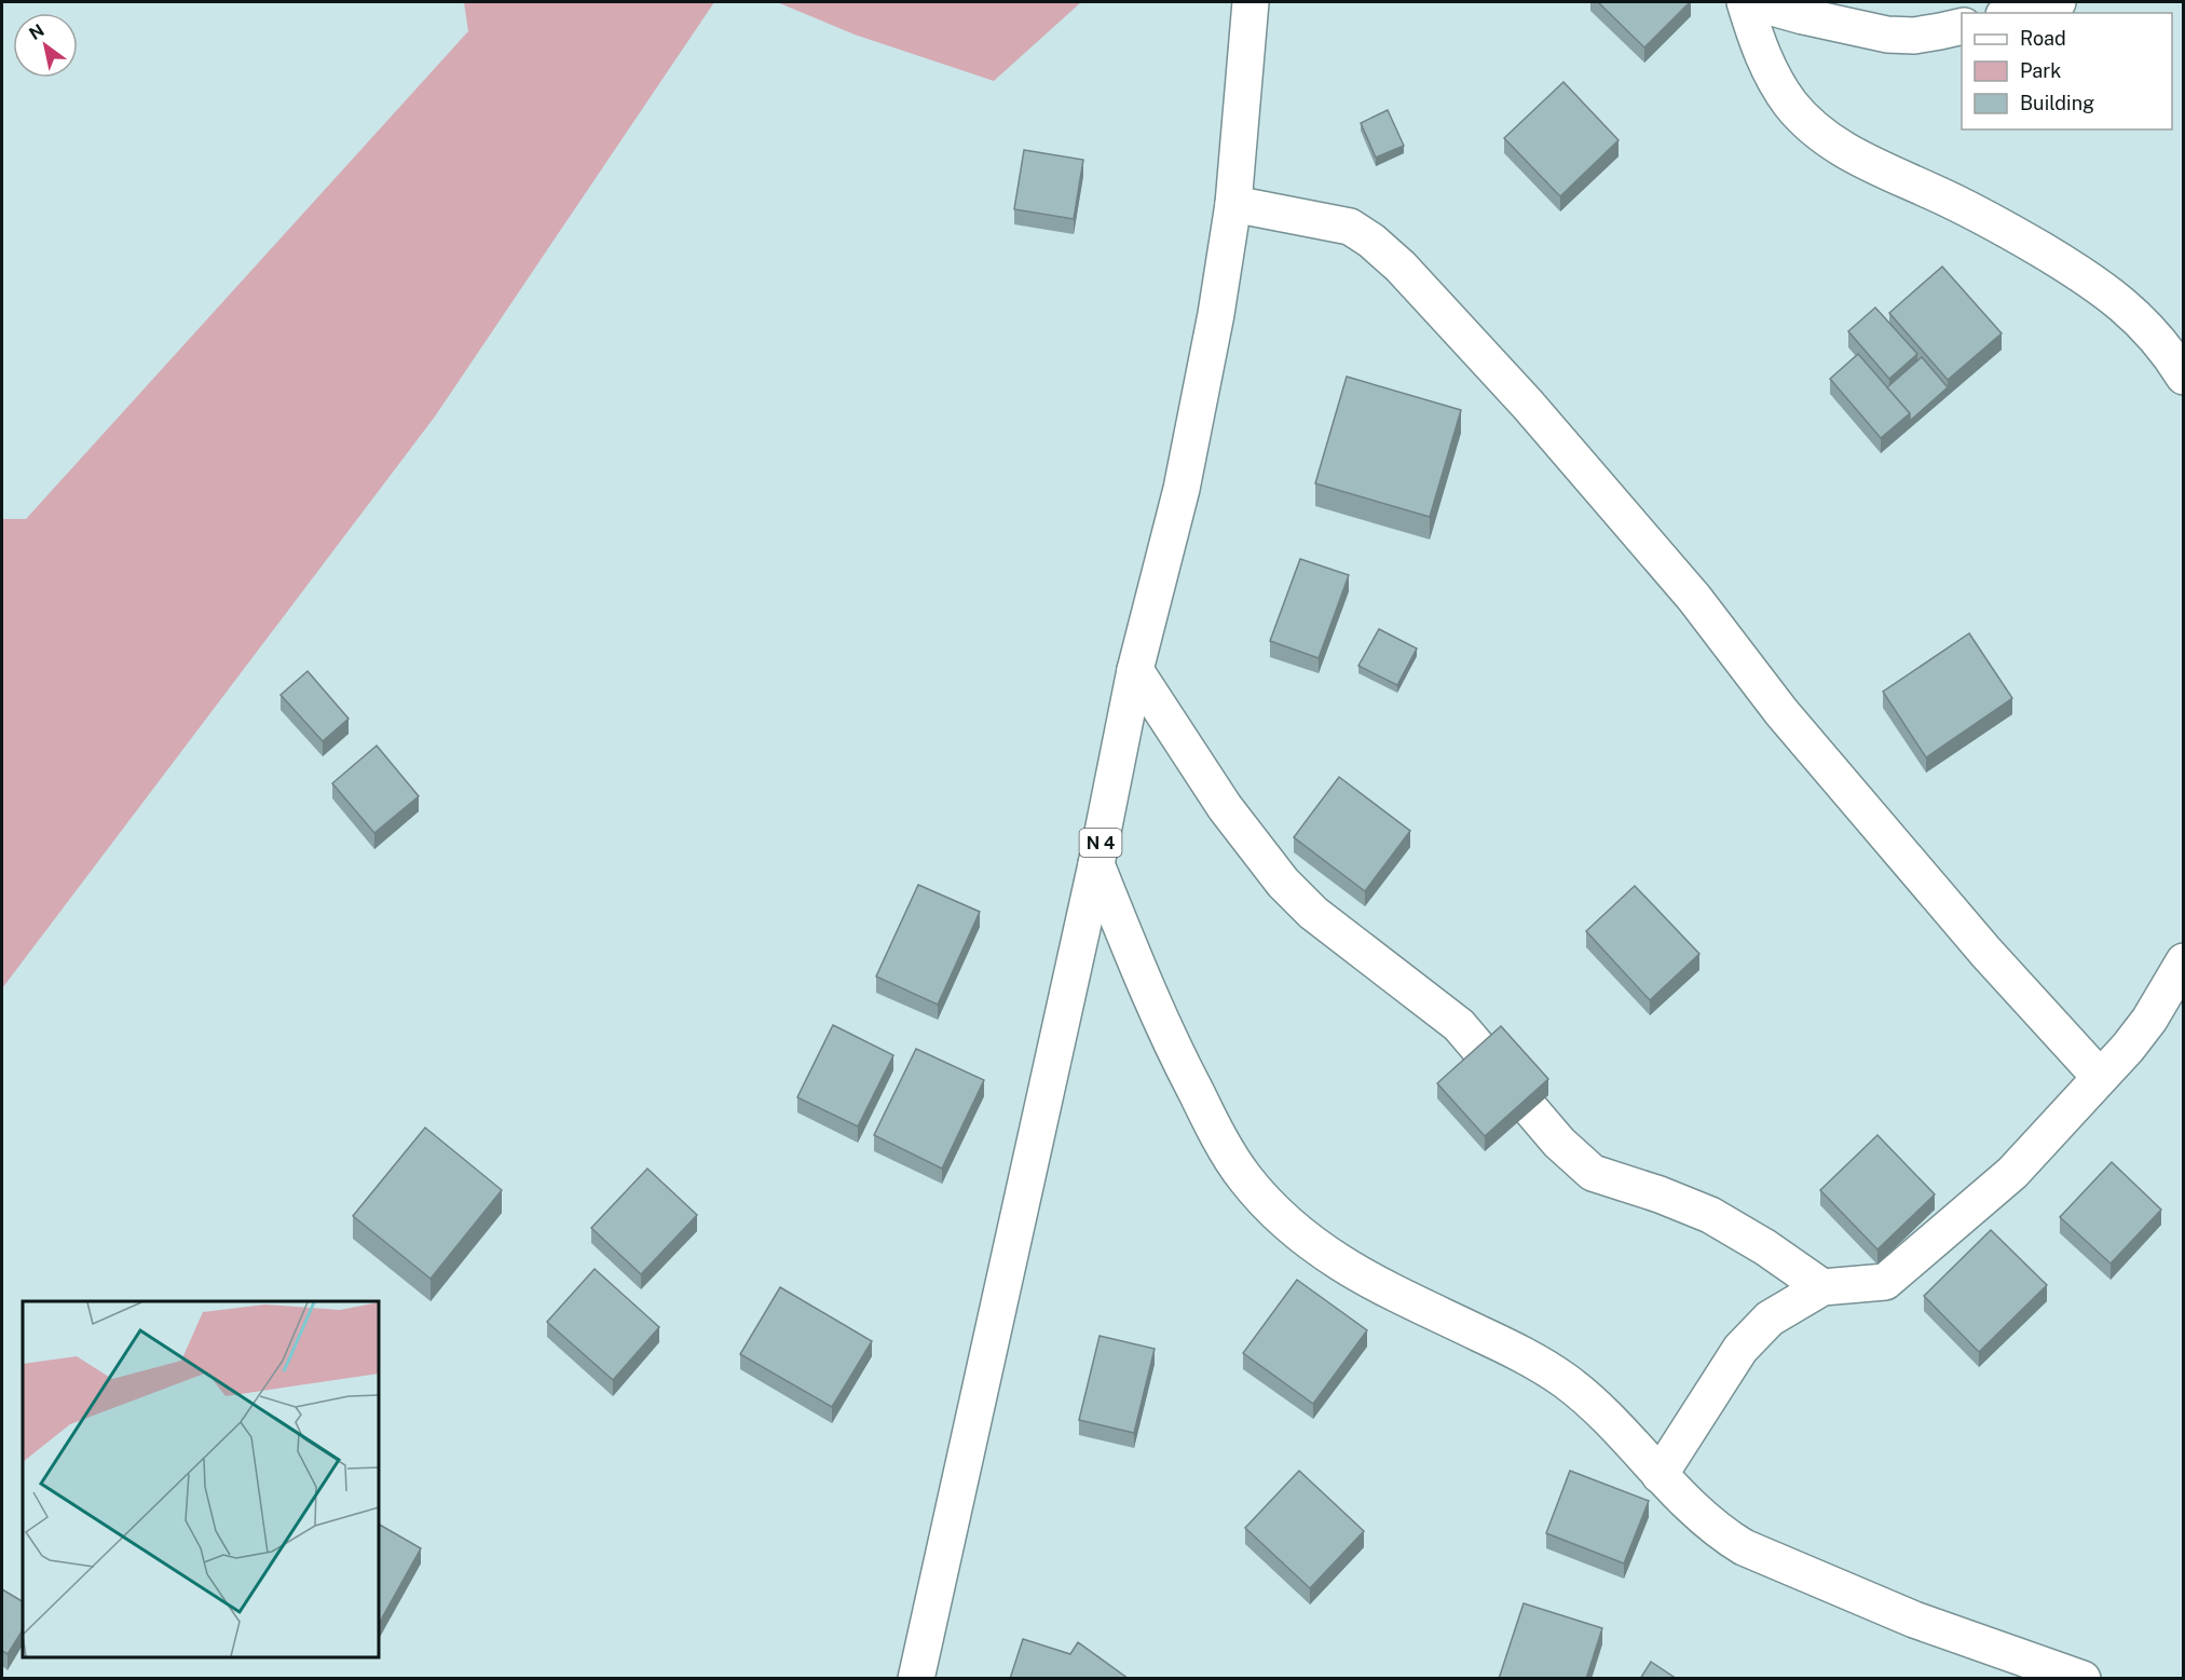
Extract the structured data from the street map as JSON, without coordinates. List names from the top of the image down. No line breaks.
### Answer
{"streets":{"main road":["N 4"]},"legend":["Road","Park","Building"],"north":"top left"}
